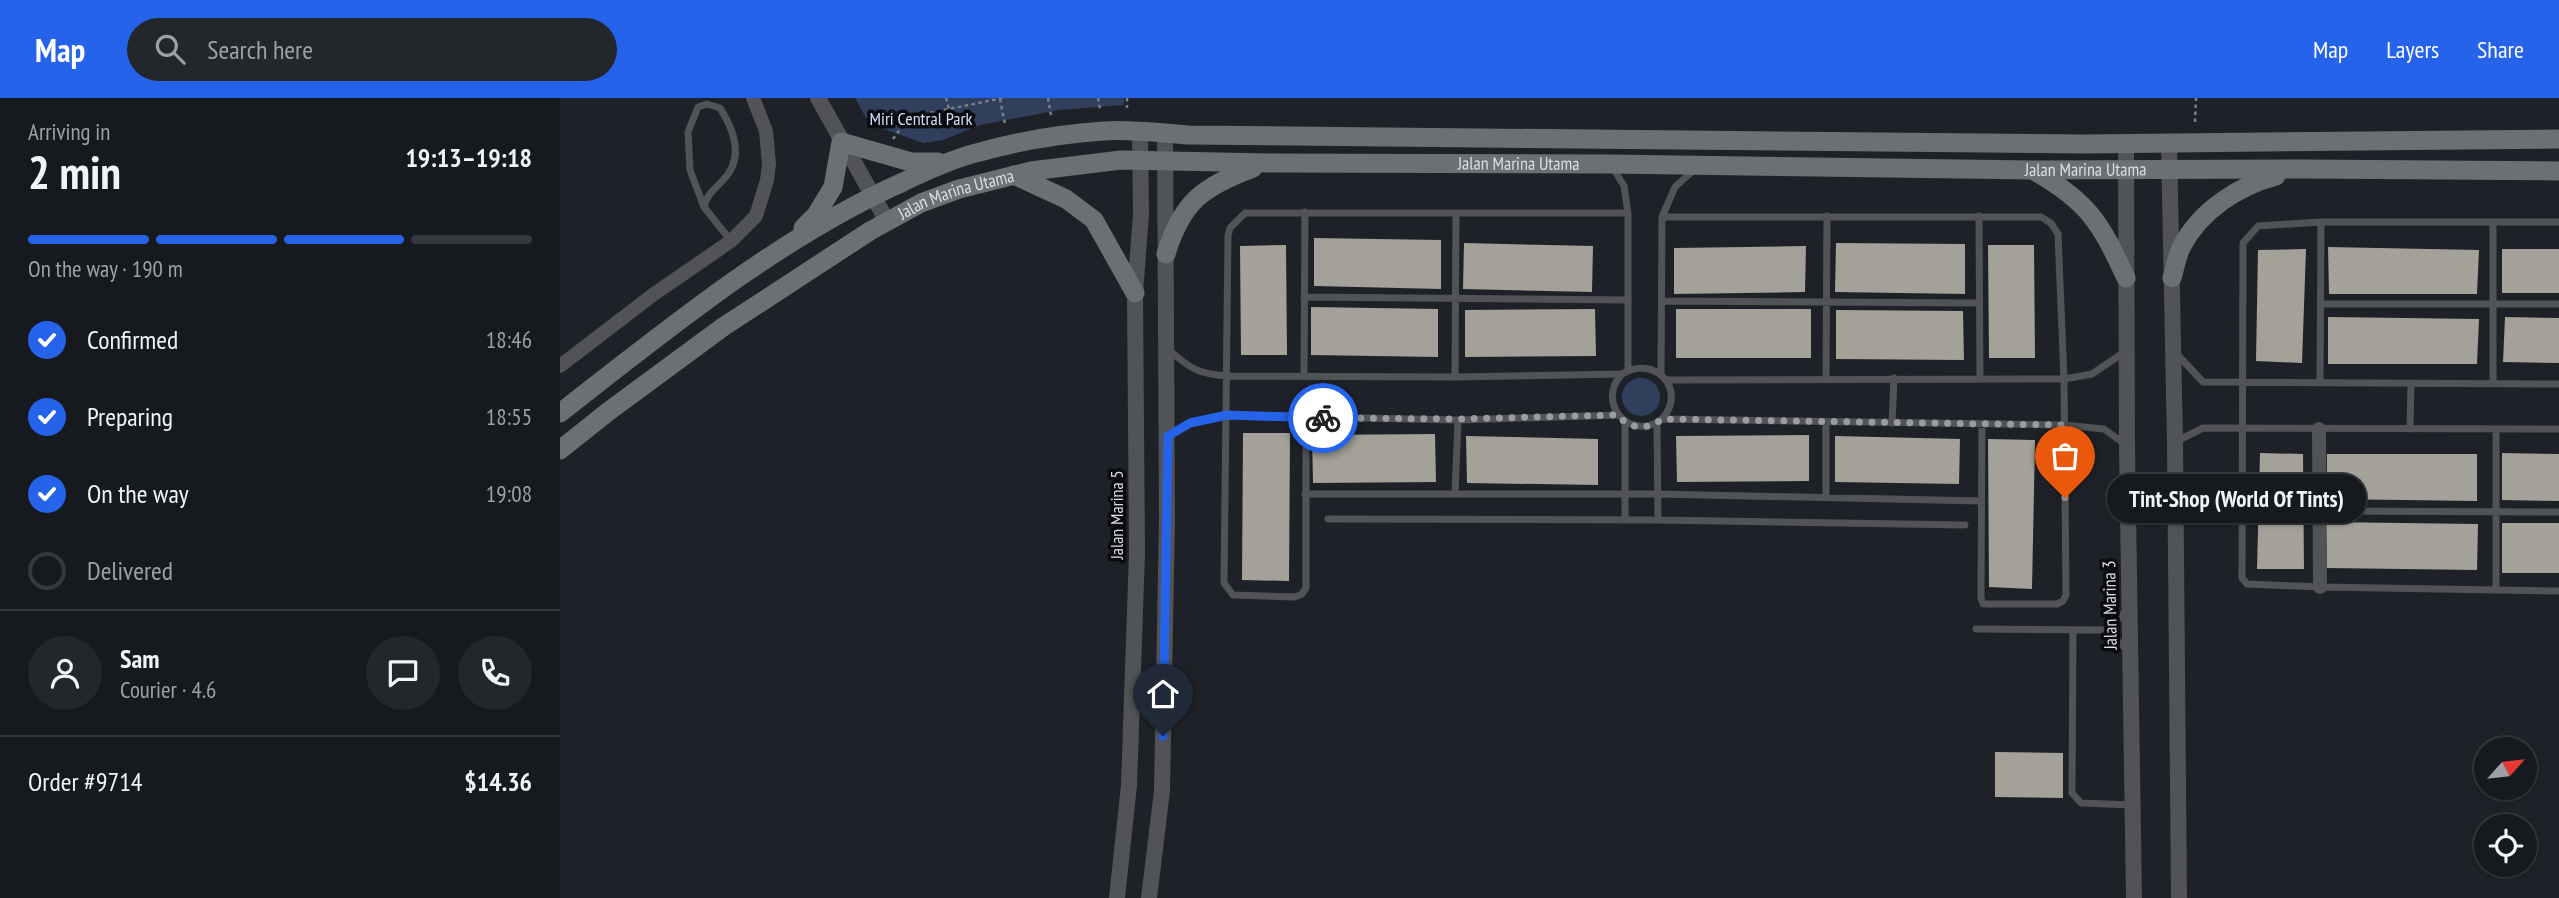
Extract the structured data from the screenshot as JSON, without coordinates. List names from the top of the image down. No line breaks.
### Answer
{"streets":{"main road":["Jalan Marina Utama"],"street":["Jalan Marina 5","Jalan Marina 3"]},"crossings":[["Jalan Marina Utama","Jalan Marina 5"],["Jalan Marina Utama","Jalan Marina 3"]],"parks":["Miri Central Park"],"places":["Tint-Shop (World Of Tints)"],"north":"top right","page":{"header":"Map","search":"Search here","nav":["Map","Layers","Share"],"heading":["2 min","Arriving in","19:13–19:18"],"panel":["Sam","Courier · 4.6","Order #9714","$14.36"],"bar":"On the way · 190 m","list":[["Confirmed","18:46"],["Preparing","18:55"],["On the way","19:08"],"Delivered"],"bubble":"Tint-Shop (World Of Tints)"}}
